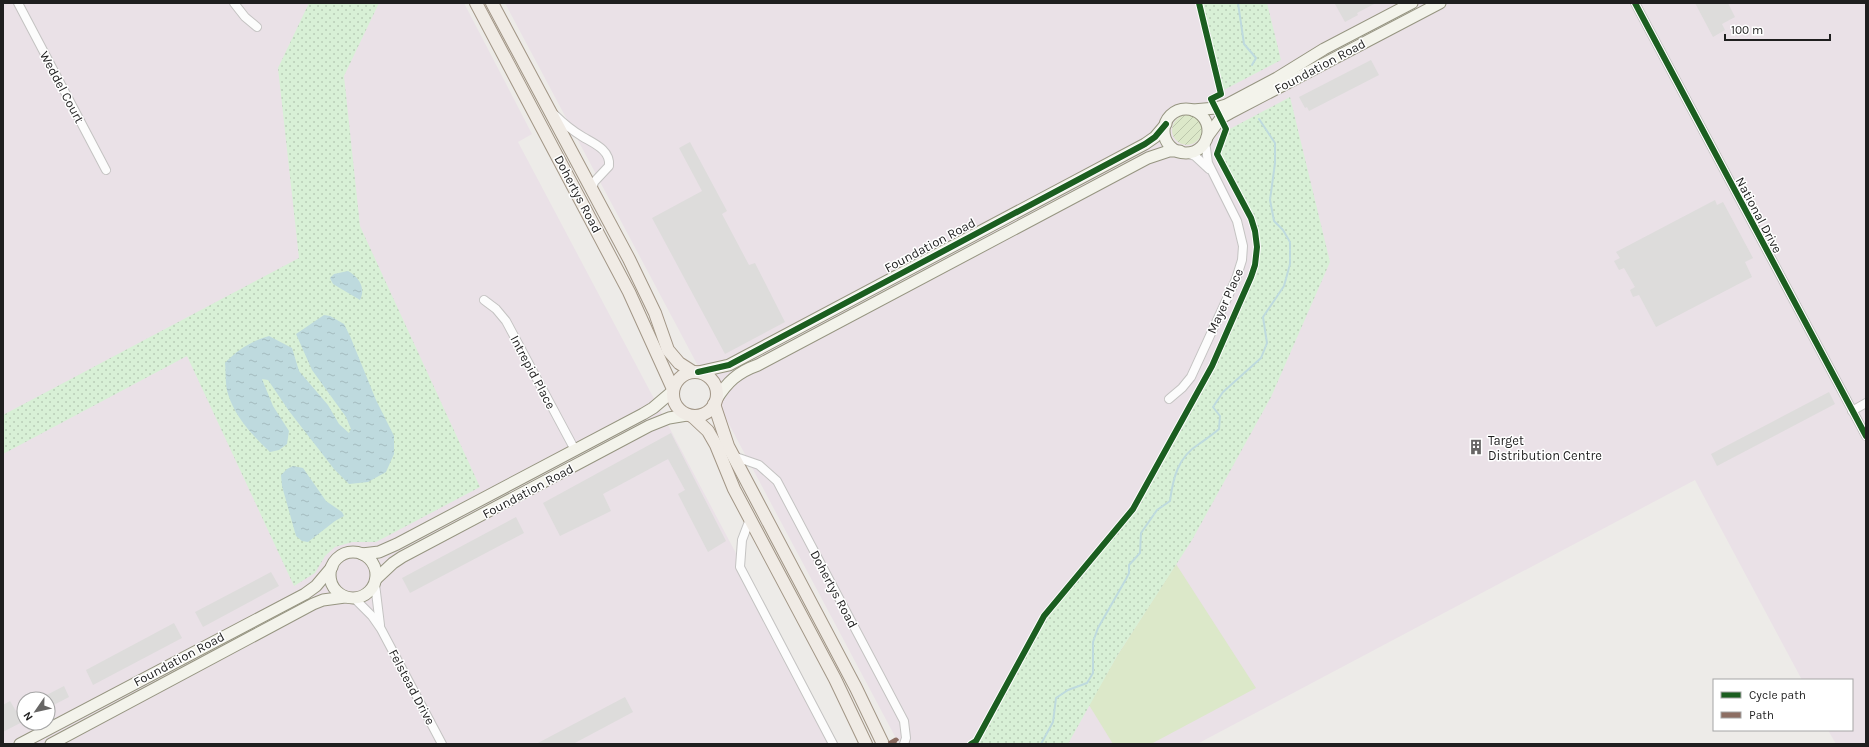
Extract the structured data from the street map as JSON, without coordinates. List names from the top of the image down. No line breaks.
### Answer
{"streets":{"main road":["Dohertys Road"],"street":["Foundation Road","Weddel Court","National Drive","Mayer Place","Intrepid Place","Felstead Drive"]},"crossings":[["Foundation Road","Dohertys Road"],["Foundation Road","Mayer Place"],["Foundation Road","Intrepid Place"],["Foundation Road","Felstead Drive"]],"places":{"building":["Target Distribution Centre"]},"legend":["Cycle path","Path"],"scale_bar":"100 m","north":"bottom left"}
